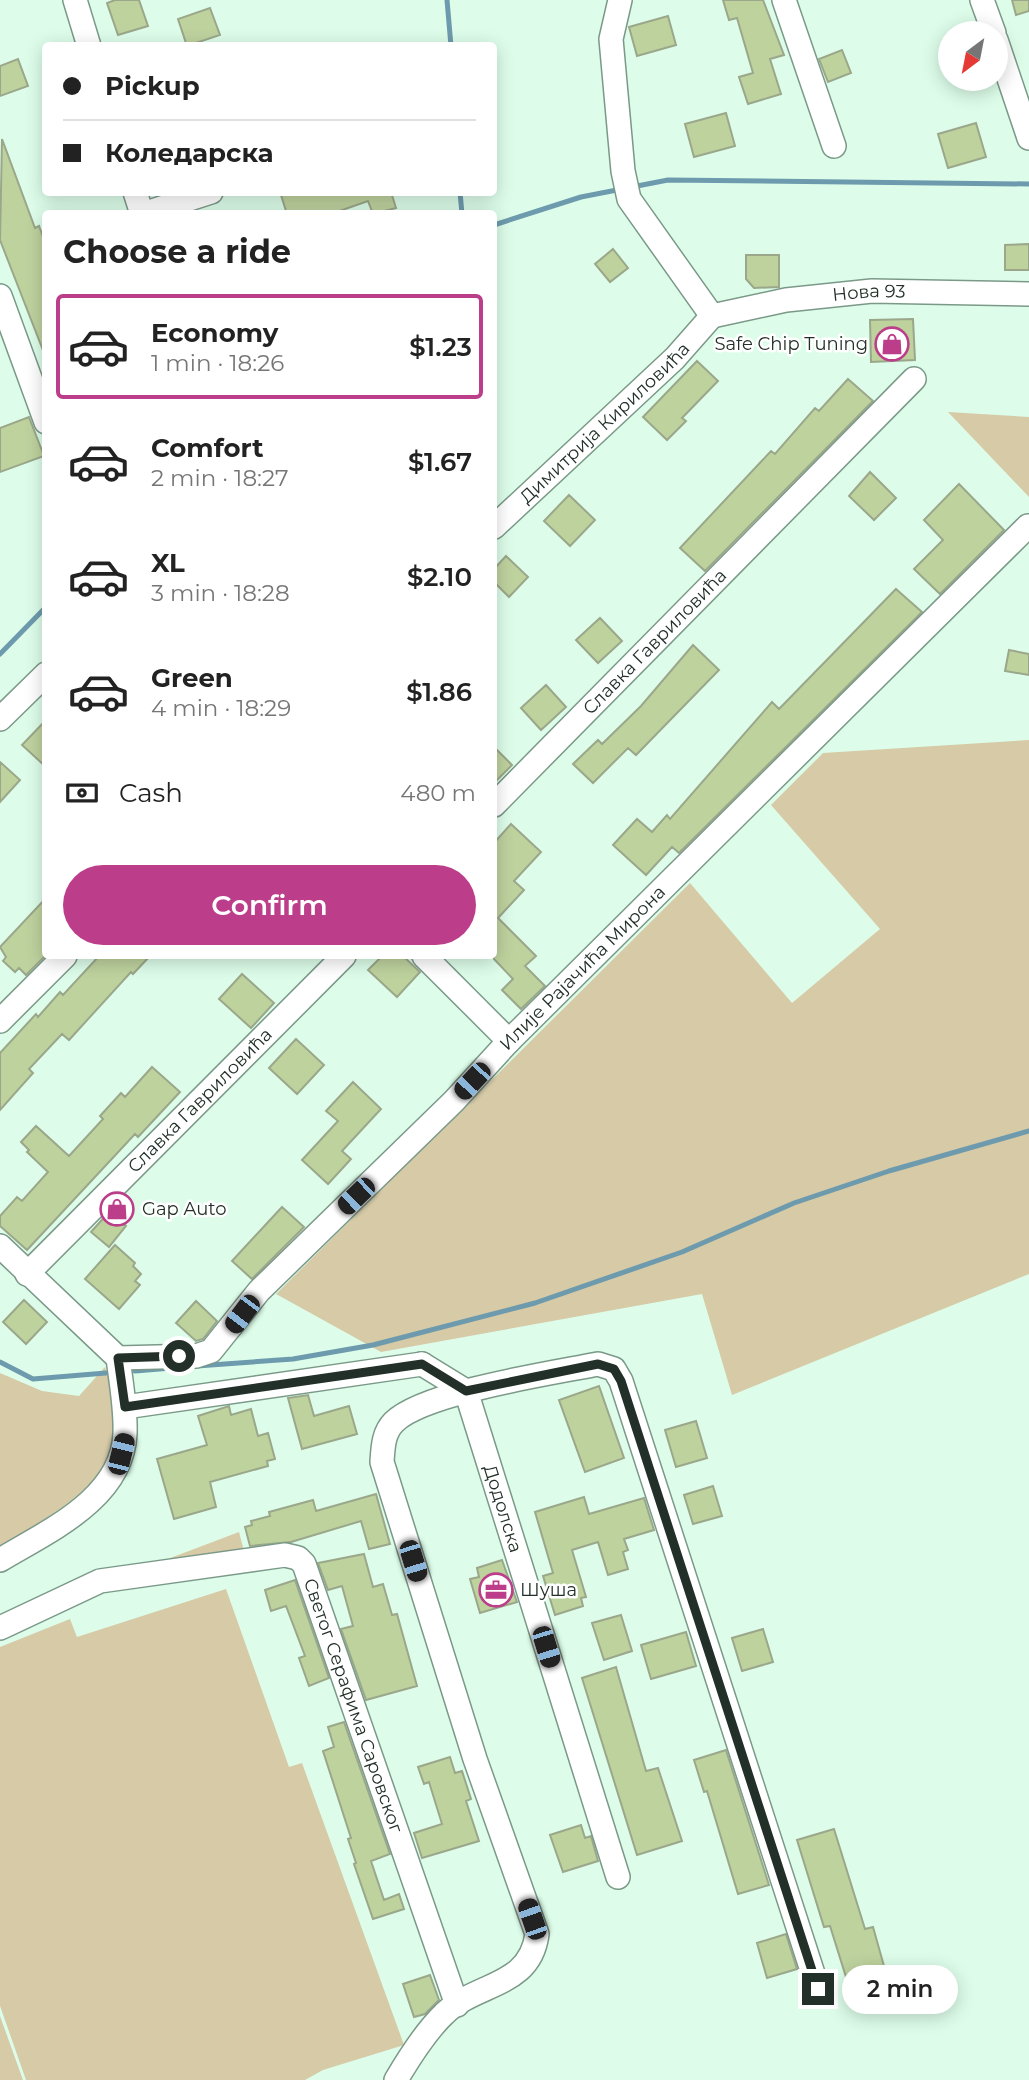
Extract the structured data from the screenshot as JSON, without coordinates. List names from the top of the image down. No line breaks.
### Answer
{"streets":{"street":["Нова 93","Димитрија Кириловића","Славка Гавриловића","Илије Рајачића Мирона","Додолска","Светог Серафима Саровског"]},"crossings":[["Нова 93","Димитрија Кириловића"]],"places":{"shop":["Safe Chip Tuning","Gap Auto"],"office":["Шуша"]},"north":"bottom left","page":{"banner":["Pickup","Коледарска"],"heading":"Choose a ride","list":[{"name":"Economy","note":"1 min · 18:26","value":"$1.23"},{"name":"Comfort","note":"2 min · 18:27","value":"$1.67"},{"name":"XL","note":"3 min · 18:28","value":"$2.10"},{"name":"Green","note":"4 min · 18:29","value":"$1.86"}],"pay":["Cash","480 m"],"buttons":"Confirm","bubble":"2 min"}}
